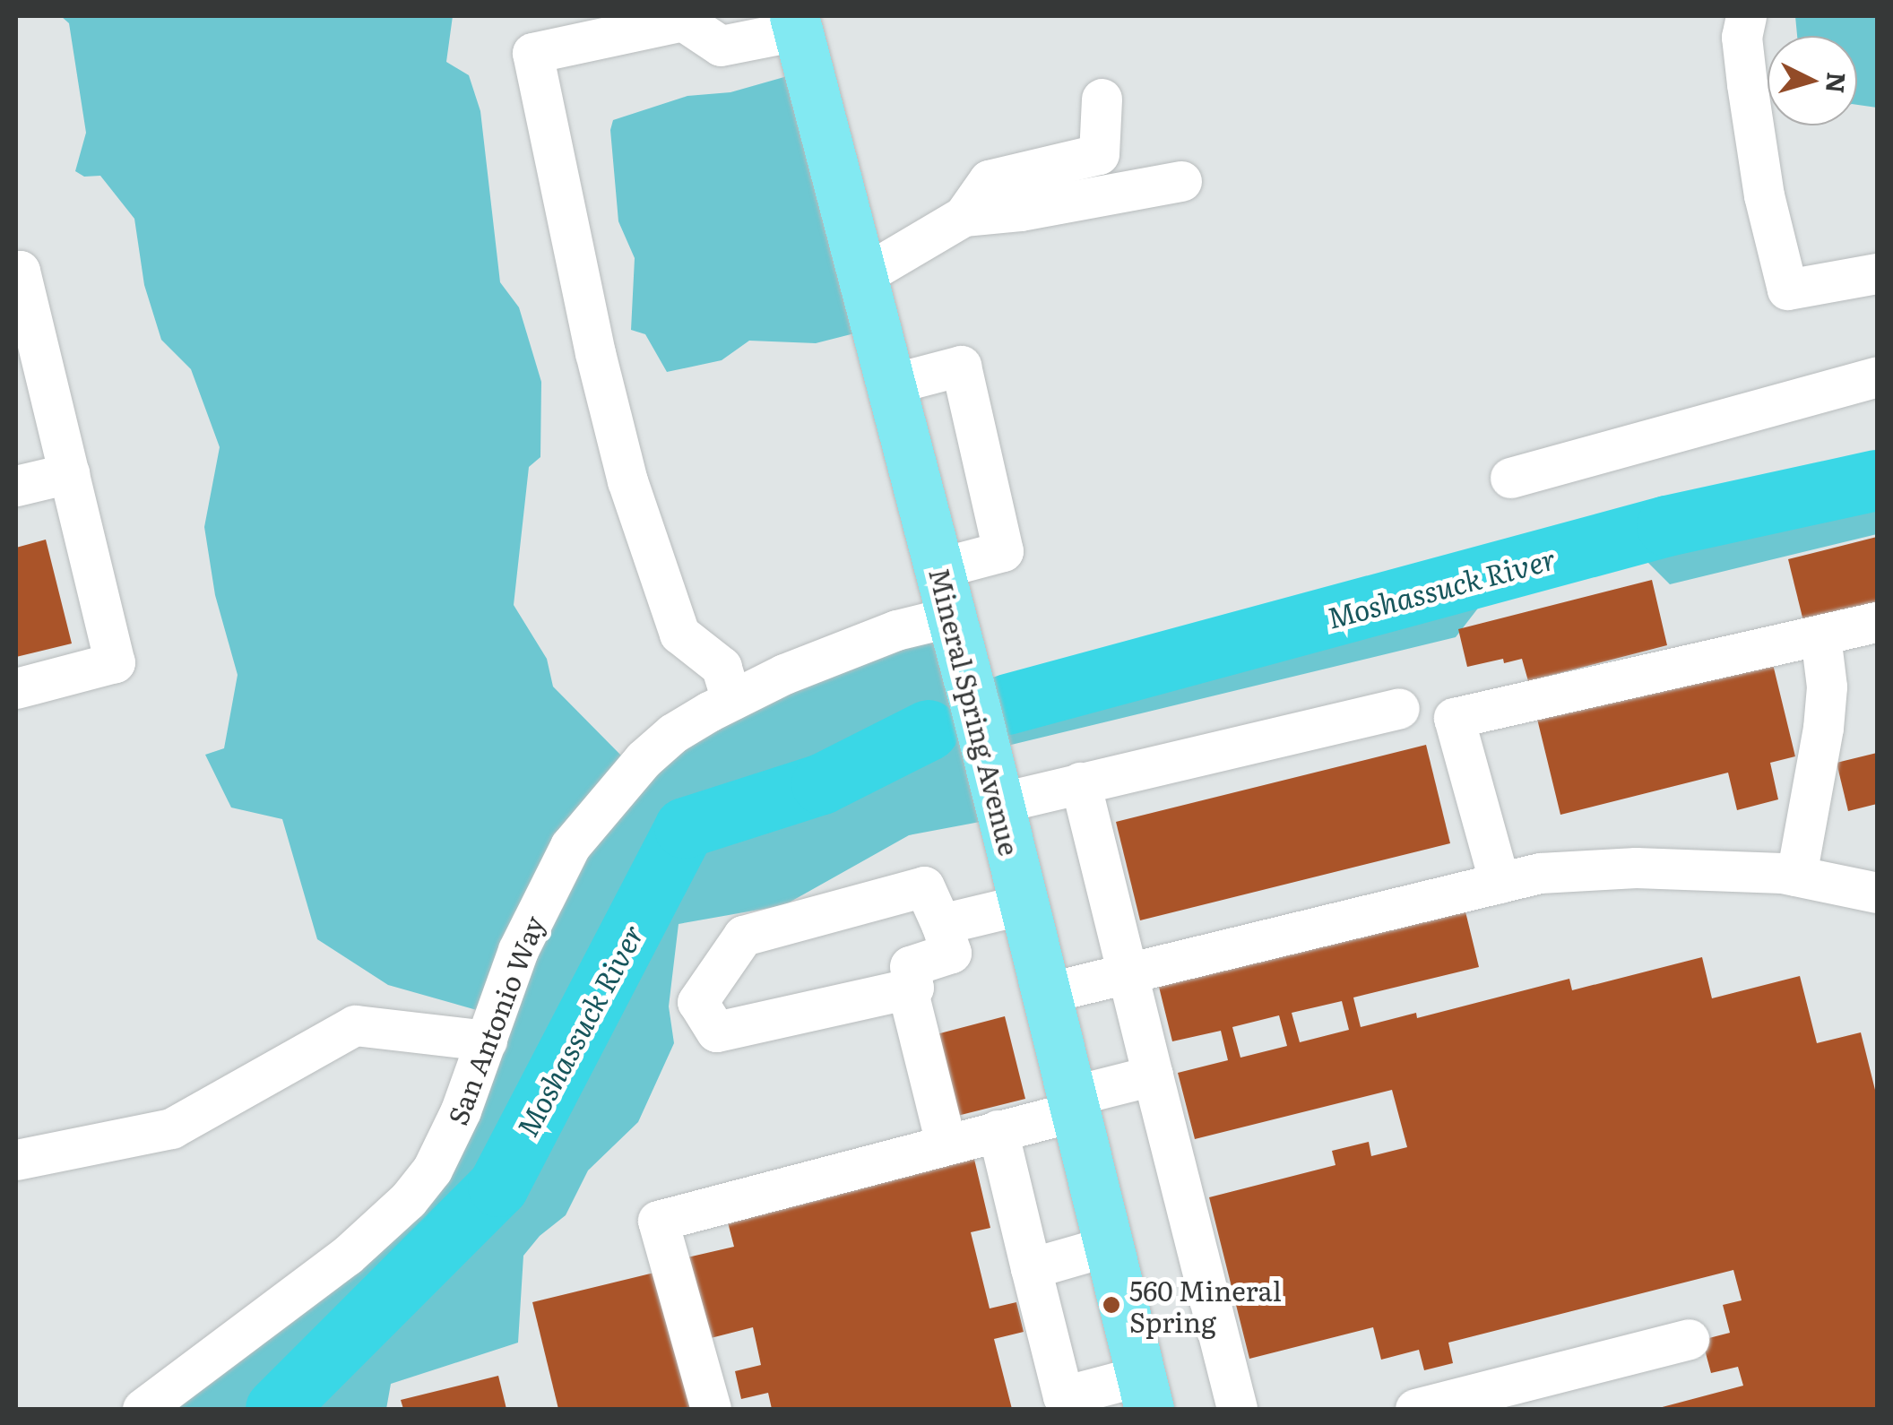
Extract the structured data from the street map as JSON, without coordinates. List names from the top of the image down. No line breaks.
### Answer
{"streets":{"main road":["Mineral Spring Avenue"],"street":["San Antonio Way"]},"crossings":[["Mineral Spring Avenue","San Antonio Way"]],"water":["Moshassuck River"],"places":["560 Mineral Spring"],"north":"right"}
